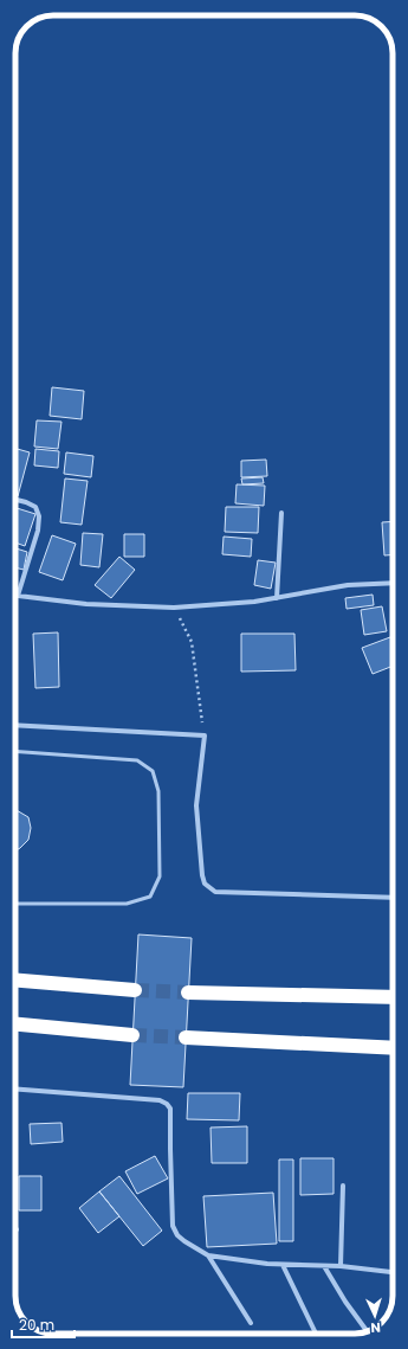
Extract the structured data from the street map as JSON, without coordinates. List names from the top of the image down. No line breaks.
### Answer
{"scale_bar":"20 m","north":"bottom"}
